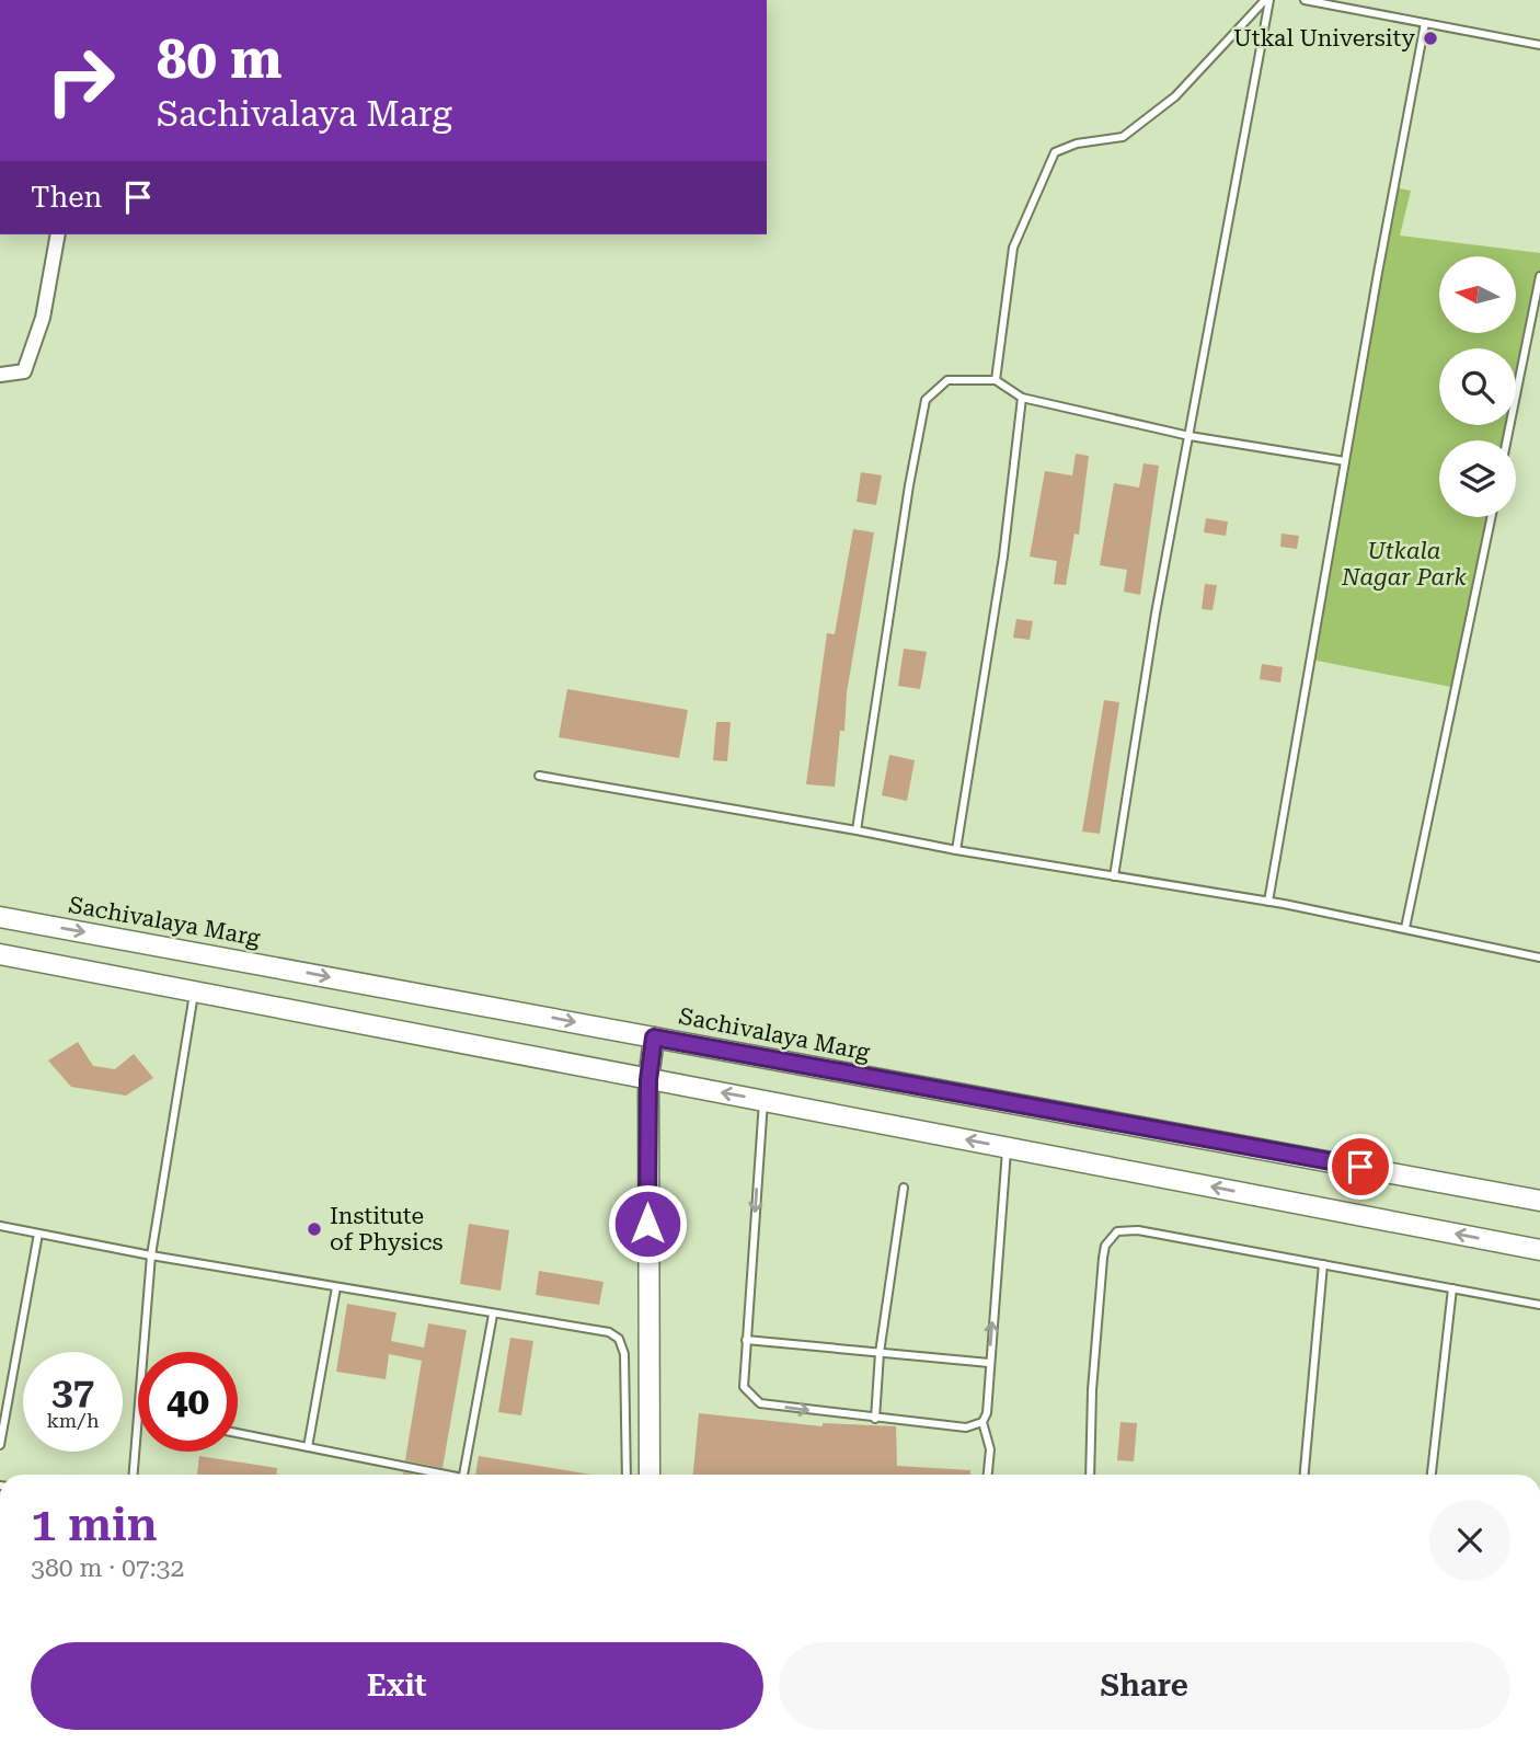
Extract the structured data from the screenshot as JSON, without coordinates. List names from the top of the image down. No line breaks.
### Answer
{"streets":{"main road":["Sachivalaya Marg"]},"parks":["Utkala Nagar Park"],"places":["Utkal University","Institute of Physics"],"north":"left","page":{"turn":["80 m","Sachivalaya Marg"],"then":"Then","speed":"37 km/h","limit":"40","heading":["1 min","380 m · 07:32"],"buttons":["Exit","Share"]}}
